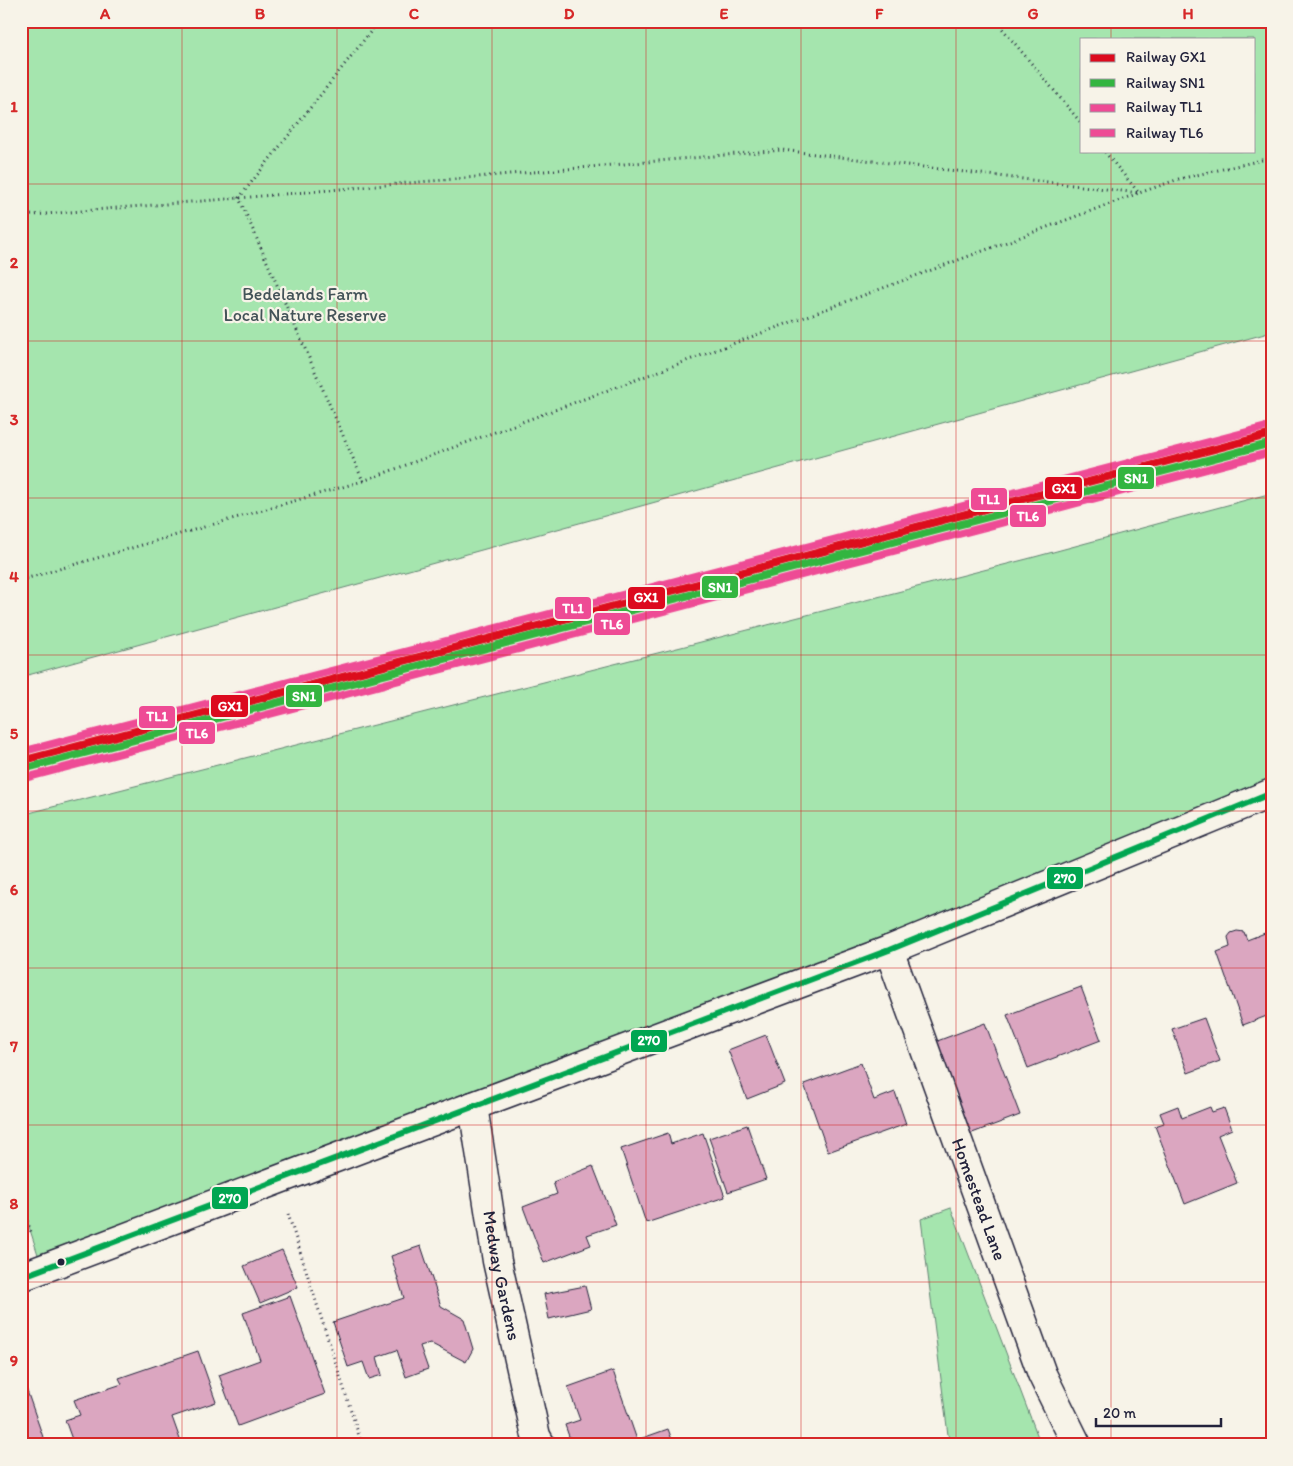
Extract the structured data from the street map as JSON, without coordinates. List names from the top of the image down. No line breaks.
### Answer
{"streets":{"street":["Homestead Lane","Medway Gardens"]},"parks":["Bedelands Farm Local Nature Reserve"],"lines":["rail line TL1","rail line GX1","rail line SN1","rail line TL6","transit line 270"],"legend":["Railway GX1","Railway SN1","Railway TL1","Railway TL6"],"scale_bar":"20 m","grid":{"columns":["A","B","C","D","E","F","G","H"],"rows":["1","2","3","4","5","6","7","8","9"]}}
